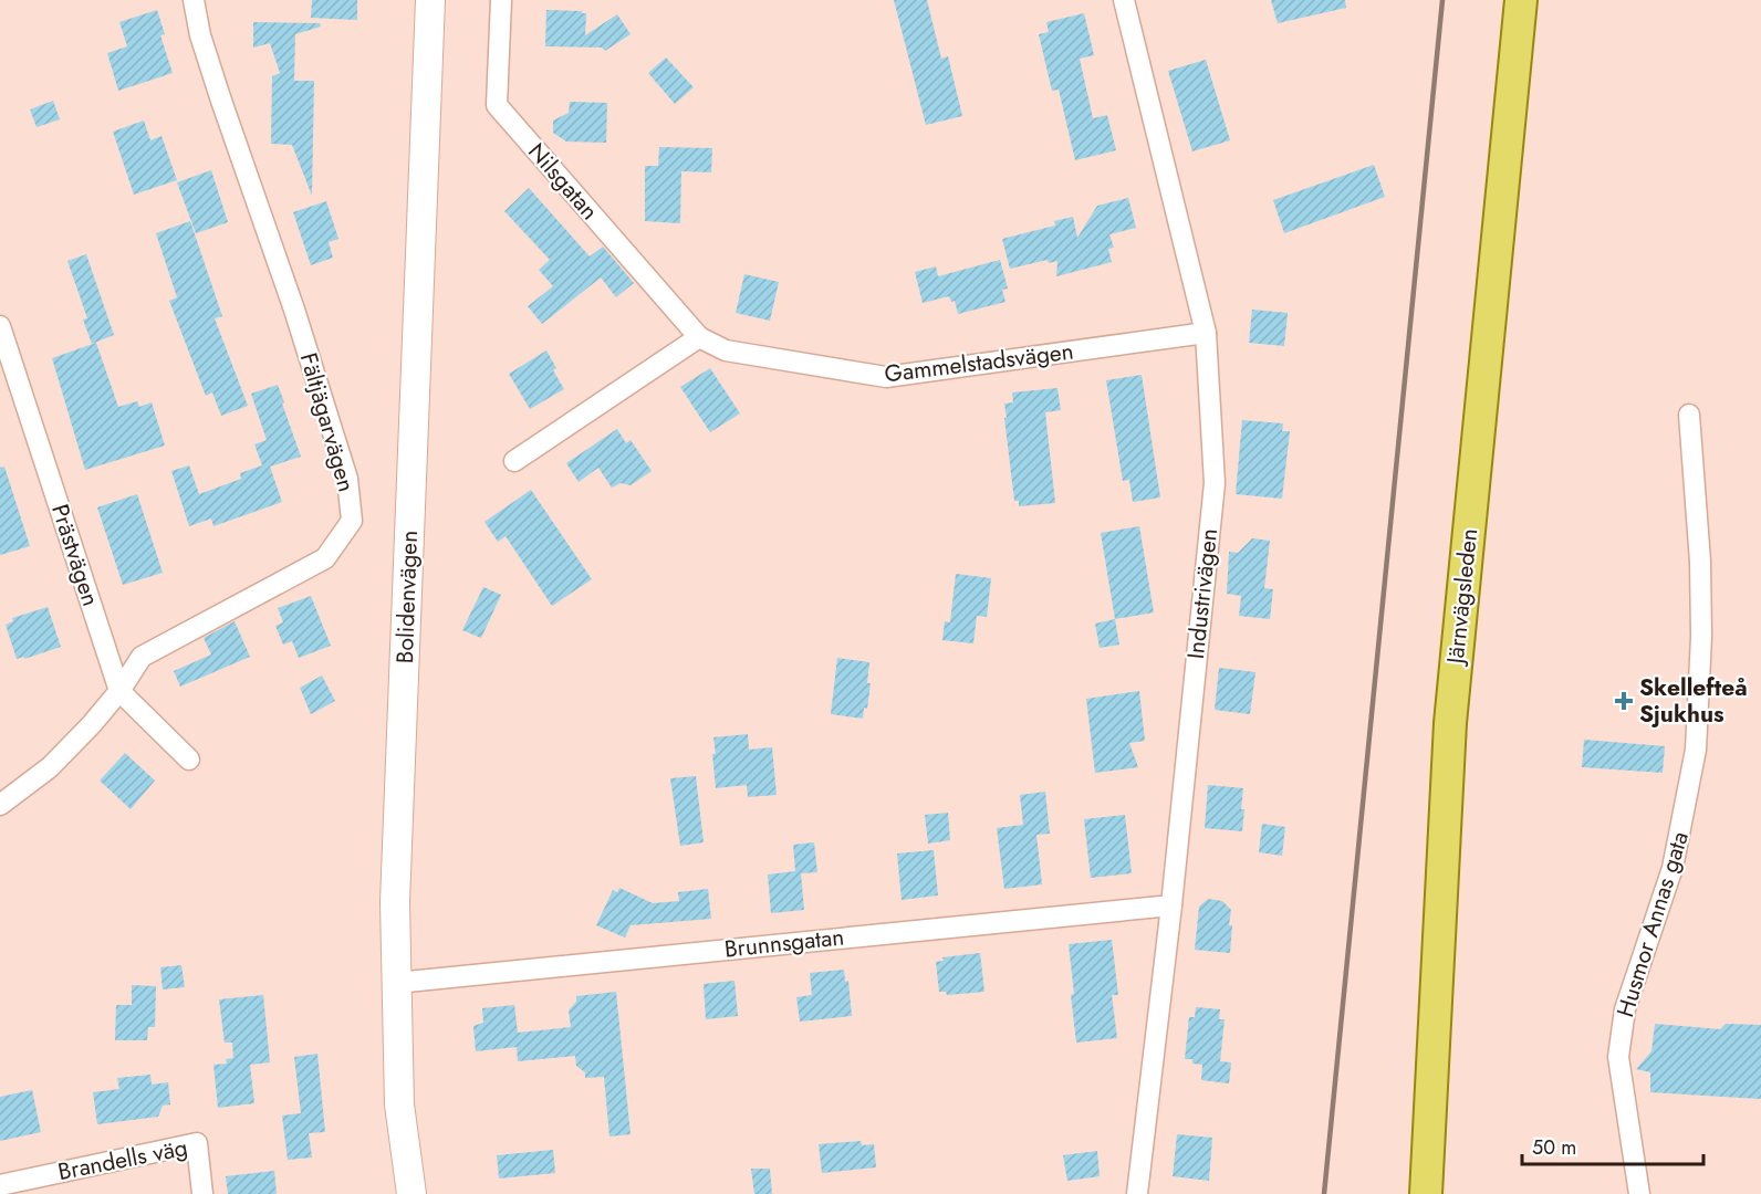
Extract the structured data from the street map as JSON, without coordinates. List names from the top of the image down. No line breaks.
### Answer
{"streets":{"main road":["Järnvägsleden","Bolidenvägen"],"street":["Nilsgatan","Gammelstadsvägen","Fältjägarvägen","Prästvägen","Industrivägen","Husmor Annas gata","Brunnsgatan","Brandells väg"]},"crossings":[["Nilsgatan","Gammelstadsvägen"],["Gammelstadsvägen","Industrivägen"],["Fältjägarvägen","Prästvägen"],["Industrivägen","Brunnsgatan"],["Bolidenvägen","Brunnsgatan"]],"places":{"health":["Skellefteå Sjukhus"]},"scale_bar":"50 m"}
